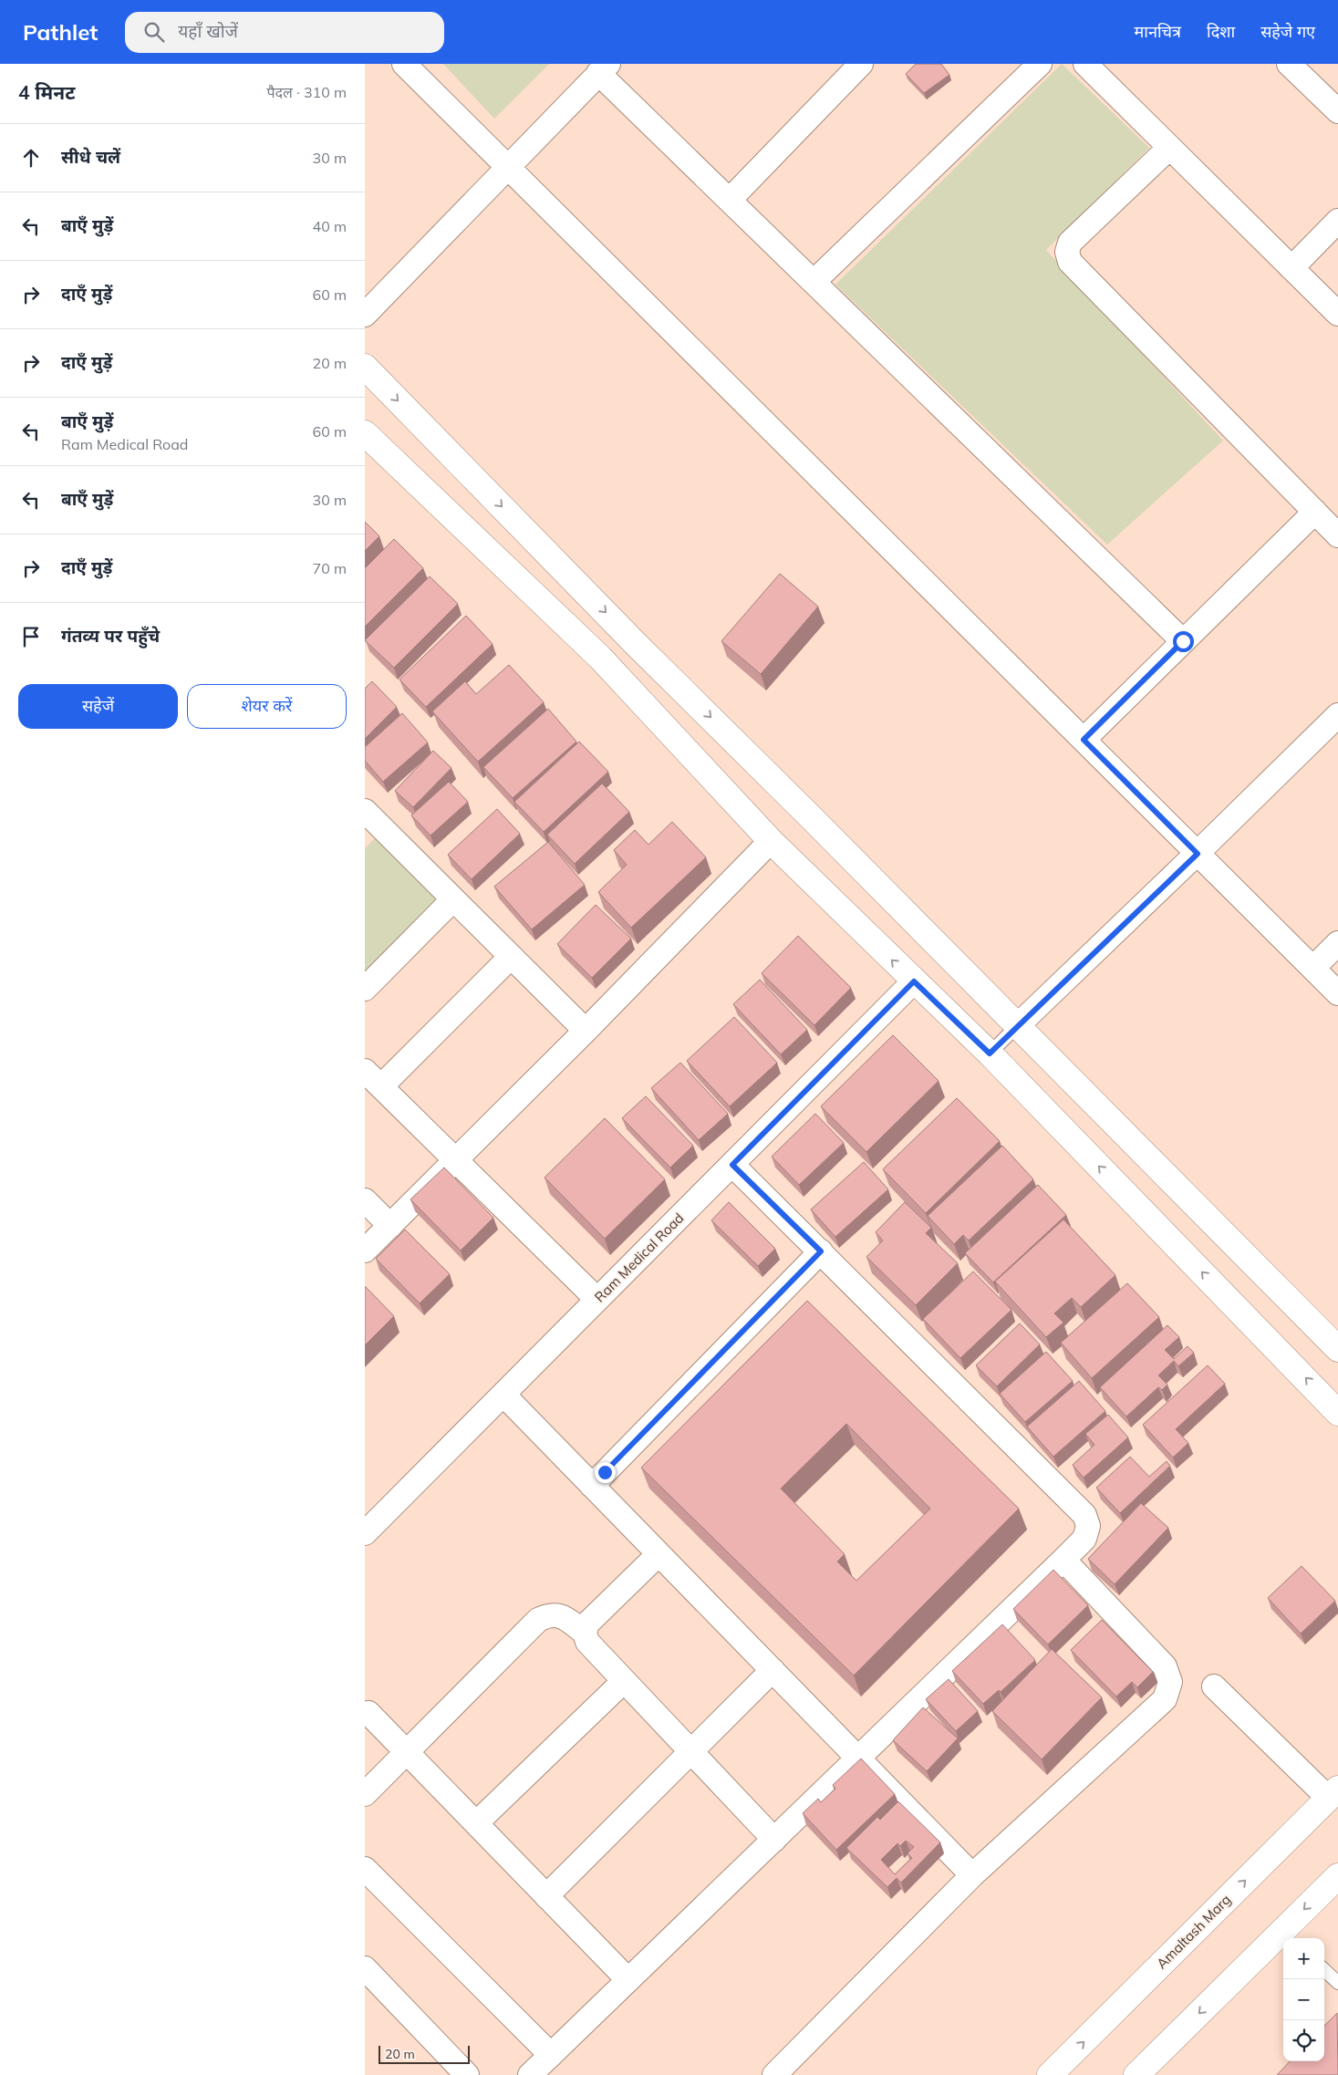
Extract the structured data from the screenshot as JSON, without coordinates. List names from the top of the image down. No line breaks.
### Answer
{"streets":{"street":["Ram Medical Road","Amaltash Marg"]},"scale_bar":"20 m","page":{"header":"Pathlet","search":"यहाँ खोजें","nav":["मानचित्र","दिशा","सहेजे गए"],"heading":["4 मिनट","पैदल · 310 m"],"list":[["सीधे चलें","30 m"],["बाएँ मुड़ें","40 m"],["दाएँ मुड़ें","60 m"],["दाएँ मुड़ें","20 m"],["बाएँ मुड़ें","Ram Medical Road","60 m"],["बाएँ मुड़ें","30 m"],["दाएँ मुड़ें","70 m"],"गंतव्य पर पहुँचे"],"buttons":["सहेजें","शेयर करें"],"map_buttons":["+","−"],"scale":"20 m"}}
